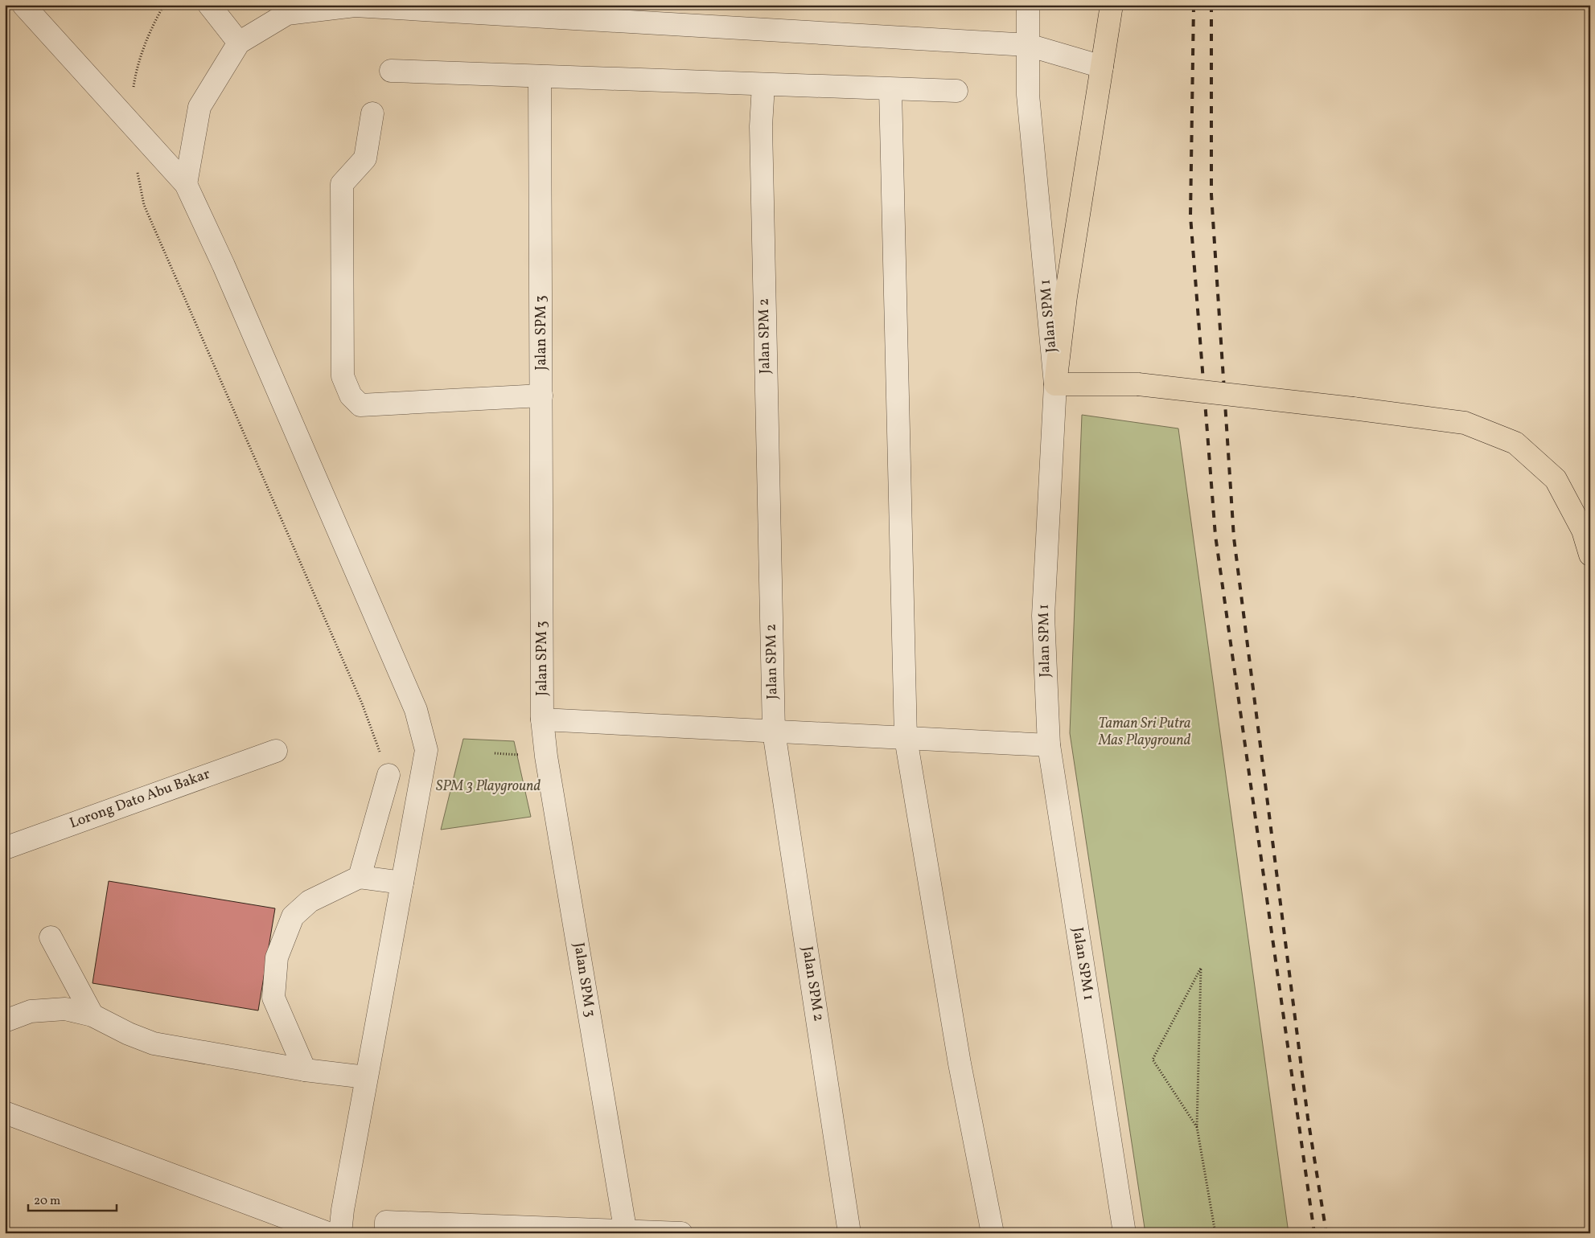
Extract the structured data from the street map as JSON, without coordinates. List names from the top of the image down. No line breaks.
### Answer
{"streets":{"street":["Jalan SPM 1","Jalan SPM 3","Jalan SPM 2","Lorong Dato Abu Bakar"]},"parks":["Taman Sri Putra Mas Playground","SPM 3 Playground"],"scale_bar":"20 m"}
